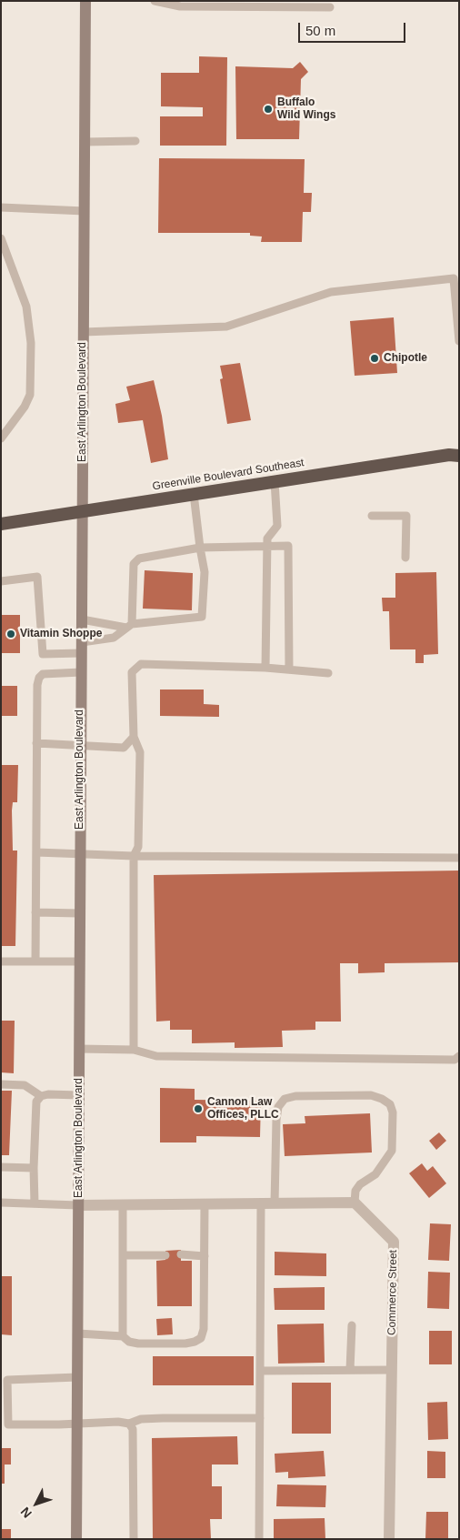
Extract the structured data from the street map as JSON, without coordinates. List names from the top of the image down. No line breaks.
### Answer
{"streets":{"highway":["Greenville Boulevard Southeast"],"main road":["East Arlington Boulevard"],"street":["Commerce Street"]},"crossings":[["East Arlington Boulevard","Greenville Boulevard Southeast"]],"places":["Buffalo Wild Wings","Chipotle","Vitamin Shoppe","Cannon Law Offices, PLLC"],"scale_bar":"50 m","north":"bottom left"}
